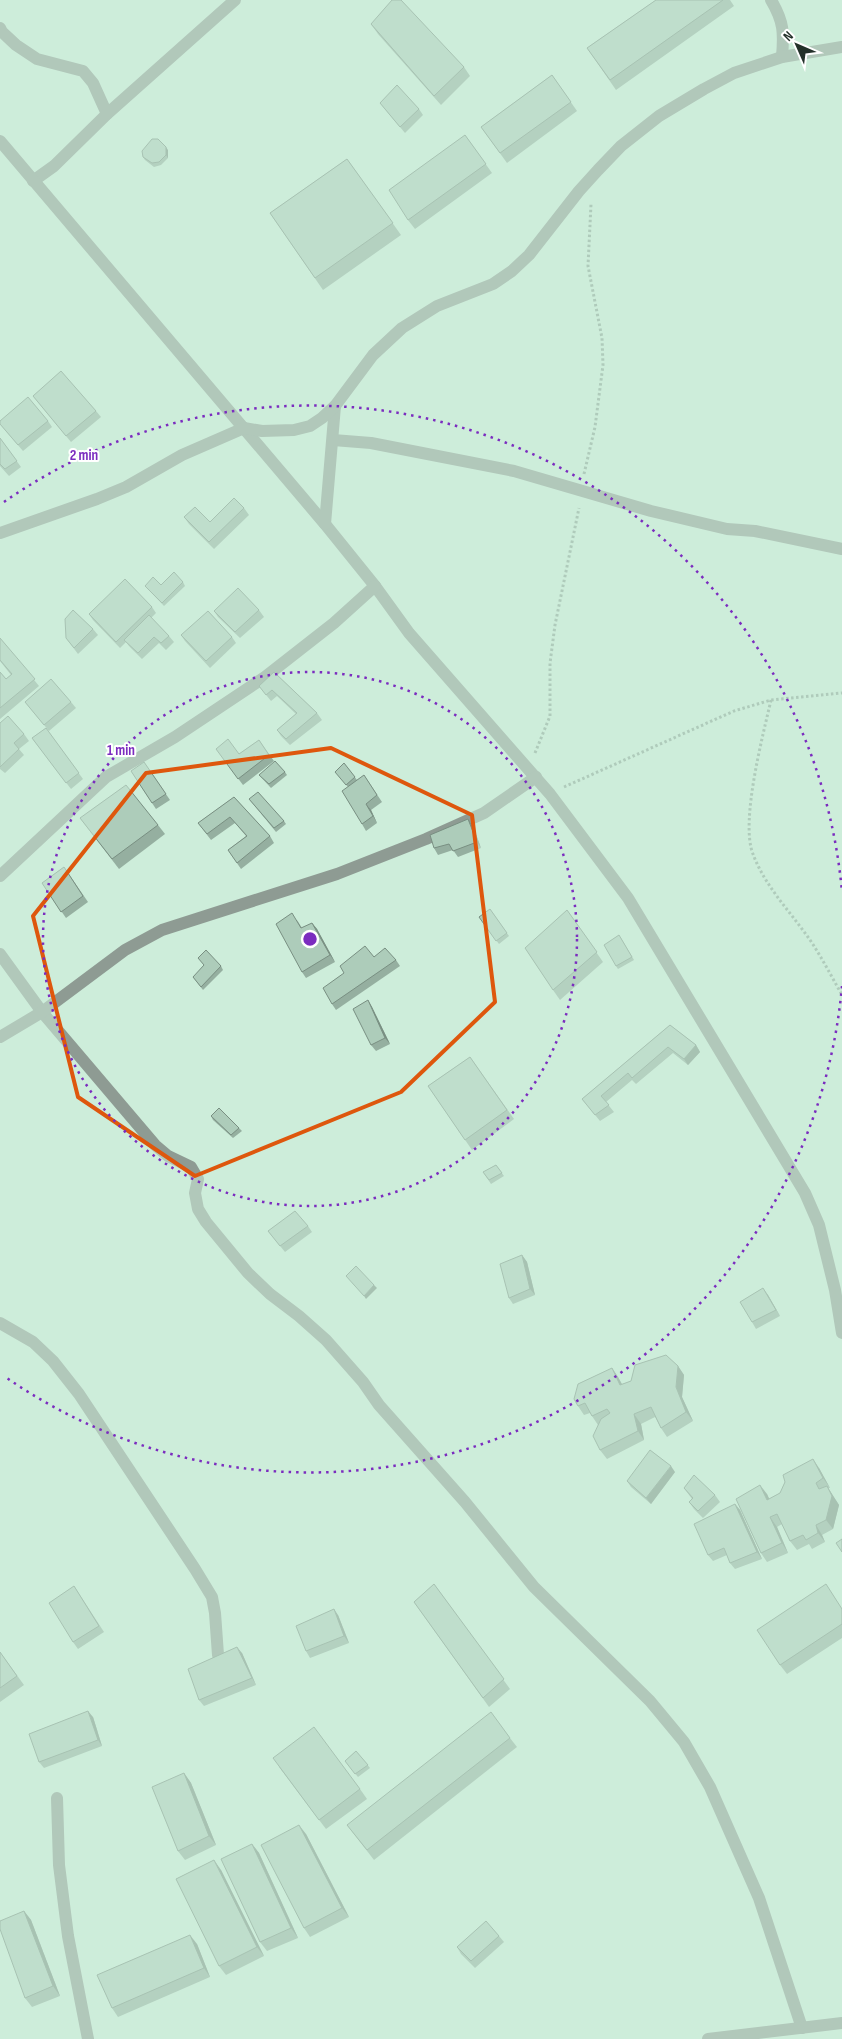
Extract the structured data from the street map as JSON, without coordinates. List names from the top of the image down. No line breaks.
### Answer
{"north":"top left","rings":["2 min","1 min"]}
